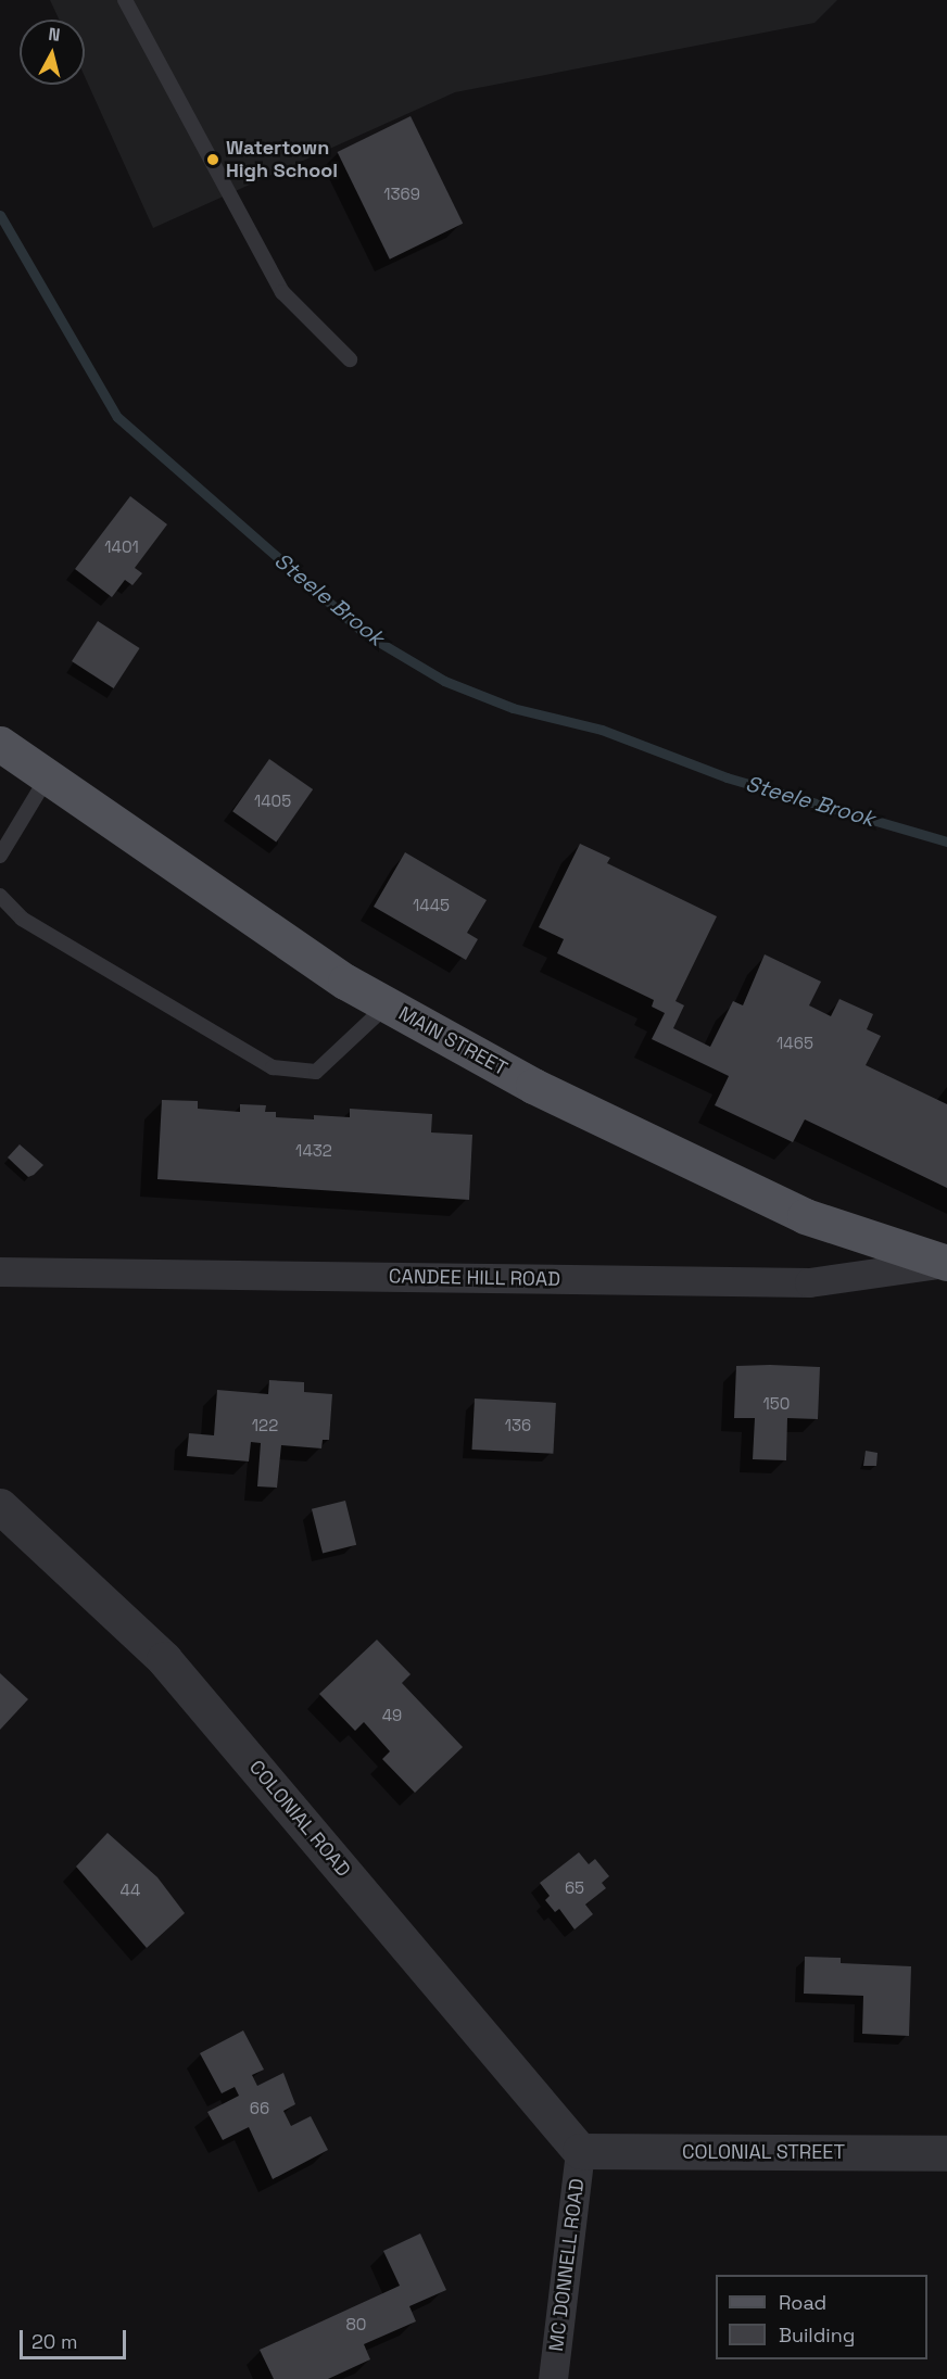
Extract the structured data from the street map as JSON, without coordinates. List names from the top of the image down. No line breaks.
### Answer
{"streets":{"main road":["MAIN STREET"],"street":["CANDEE HILL ROAD","COLONIAL ROAD","COLONIAL STREET","MC DONNELL ROAD"]},"crossings":[["MAIN STREET","CANDEE HILL ROAD"],["COLONIAL ROAD","COLONIAL STREET"],["COLONIAL ROAD","MC DONNELL ROAD"],["COLONIAL STREET","MC DONNELL ROAD"]],"water":["Steele Brook"],"places":["Watertown High School"],"house_numbers":["1369","1401","1405","1445","1465","1432","150","122","136","49","65","44","66","80"],"legend":["Road","Building"],"scale_bar":"20 m","north":"top"}
